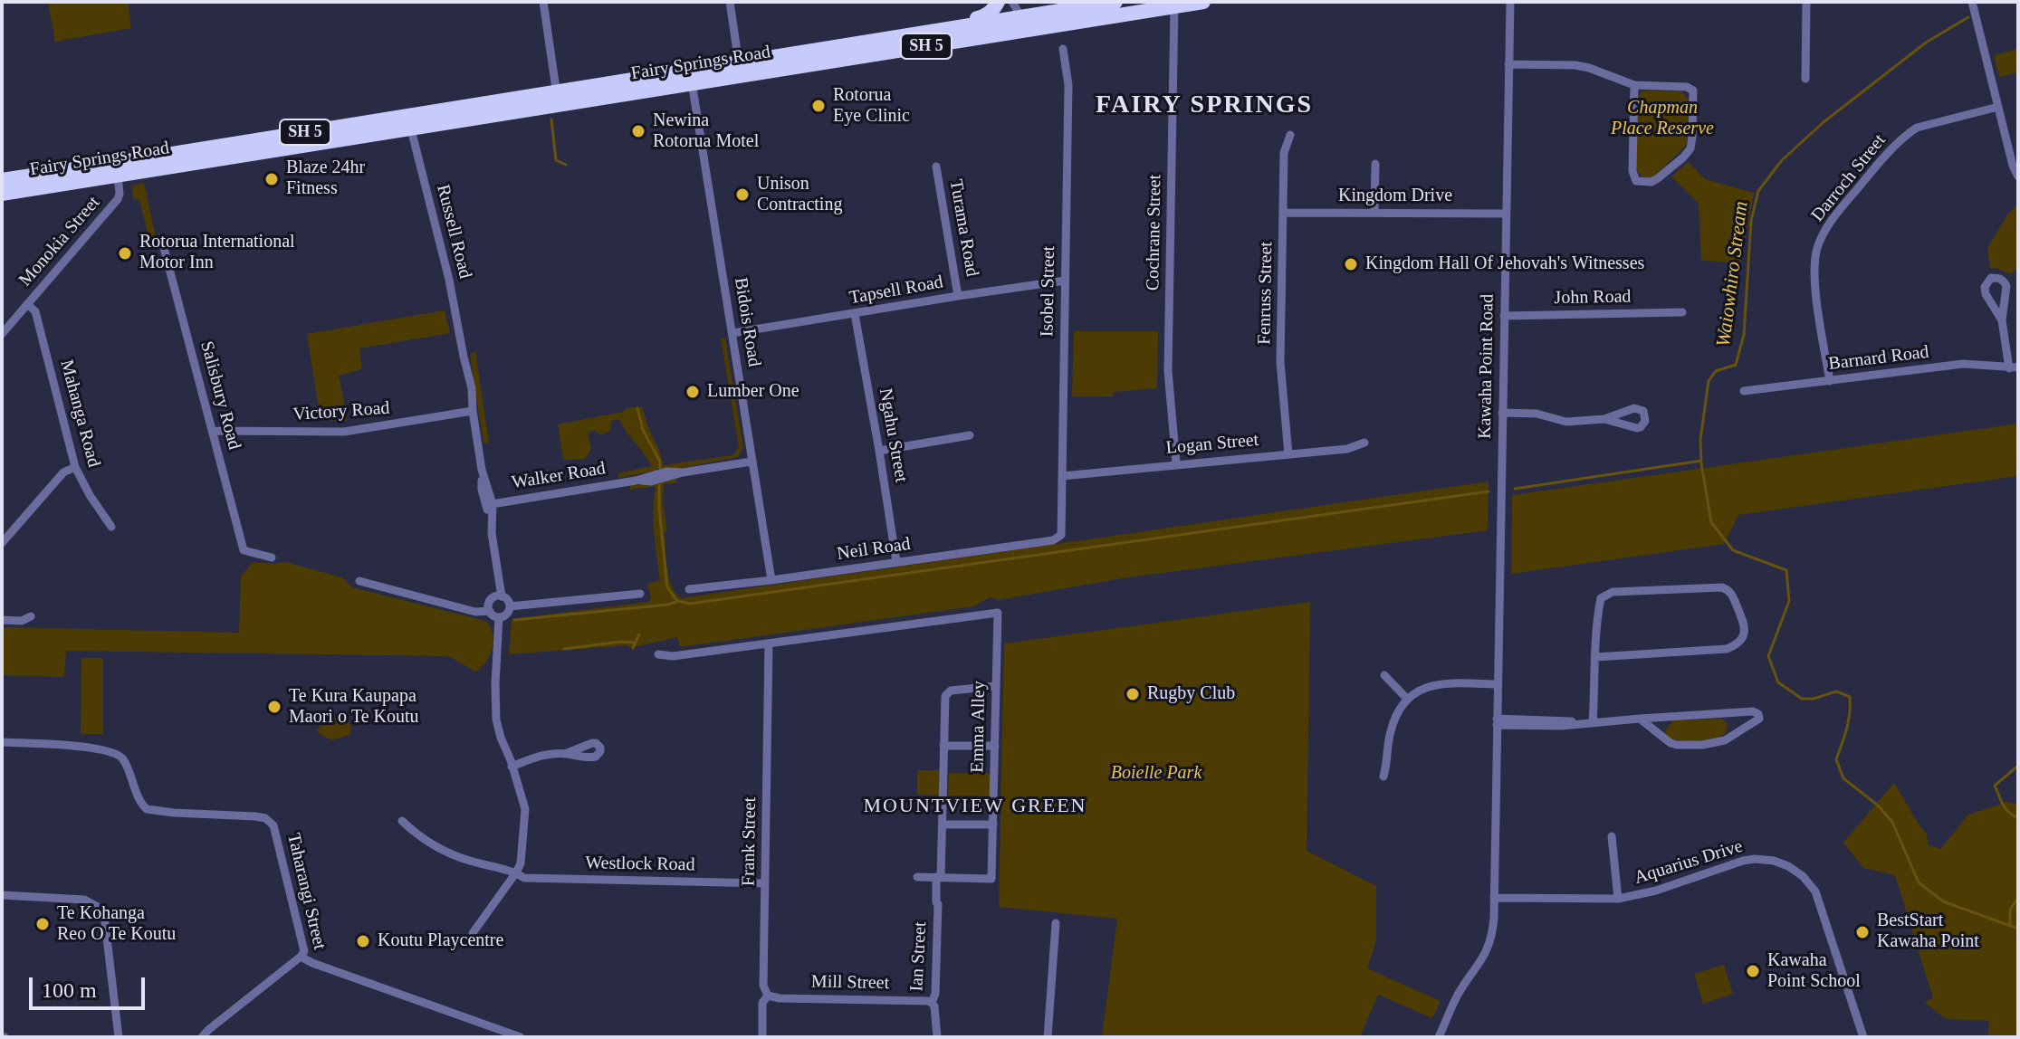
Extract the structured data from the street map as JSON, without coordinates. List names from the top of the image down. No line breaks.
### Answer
{"streets":{"highway":["SH 5","Fairy Springs Road"],"street":["Darroch Street","Kingdom Drive","Turama Road","Russell Road","Cochrane Street","Monokia Street","Tapsell Road","Isobel Street","Fenruss Street","John Road","Bidois Road","Barnard Road","Kawaha Point Road","Salisbury Road","Victory Road","Mahanga Road","Ngahu Street","Logan Street","Walker Road","Neil Road","Emma Alley","Frank Street","Aquarius Drive","Westlock Road","Taharangi Street","Ian Street","Mill Street"]},"crossings":[["SH 5","Fairy Springs Road"],["Fairy Springs Road","Russell Road"],["Fairy Springs Road","Cochrane Street"],["Fairy Springs Road","Monokia Street"],["Fairy Springs Road","Bidois Road"],["Darroch Street","Barnard Road"],["Kingdom Drive","Fenruss Street"],["Kingdom Drive","Kawaha Point Road"],["Turama Road","Tapsell Road"],["Russell Road","Victory Road"],["Russell Road","Walker Road"],["Cochrane Street","Logan Street"],["Monokia Street","Mahanga Road"],["Tapsell Road","Isobel Street"],["Tapsell Road","Bidois Road"],["Tapsell Road","Ngahu Street"],["Isobel Street","Logan Street"],["Isobel Street","Neil Road"],["Fenruss Street","Logan Street"],["John Road","Kawaha Point Road"],["Bidois Road","Walker Road"],["Bidois Road","Neil Road"],["Kawaha Point Road","Aquarius Drive"],["Salisbury Road","Victory Road"],["Ngahu Street","Neil Road"],["Emma Alley","Frank Street"],["Emma Alley","Ian Street"],["Frank Street","Westlock Road"],["Frank Street","Mill Street"],["Ian Street","Mill Street"]],"districts":["FAIRY SPRINGS","MOUNTVIEW GREEN"],"water":["Waiowhiro Stream"],"parks":["Chapman Place Reserve","Boielle Park"],"places":["Rotorua Eye Clinic","Newina Rotorua Motel","Blaze 24hr Fitness","Unison Contracting","Rotorua International Motor Inn","Kingdom Hall Of Jehovah's Witnesses","Lumber One","Rugby Club","Te Kura Kaupapa Maori o Te Koutu","Te Kohanga Reo O Te Koutu","BestStart Kawaha Point","Koutu Playcentre","Kawaha Point School"],"scale_bar":"100 m"}
